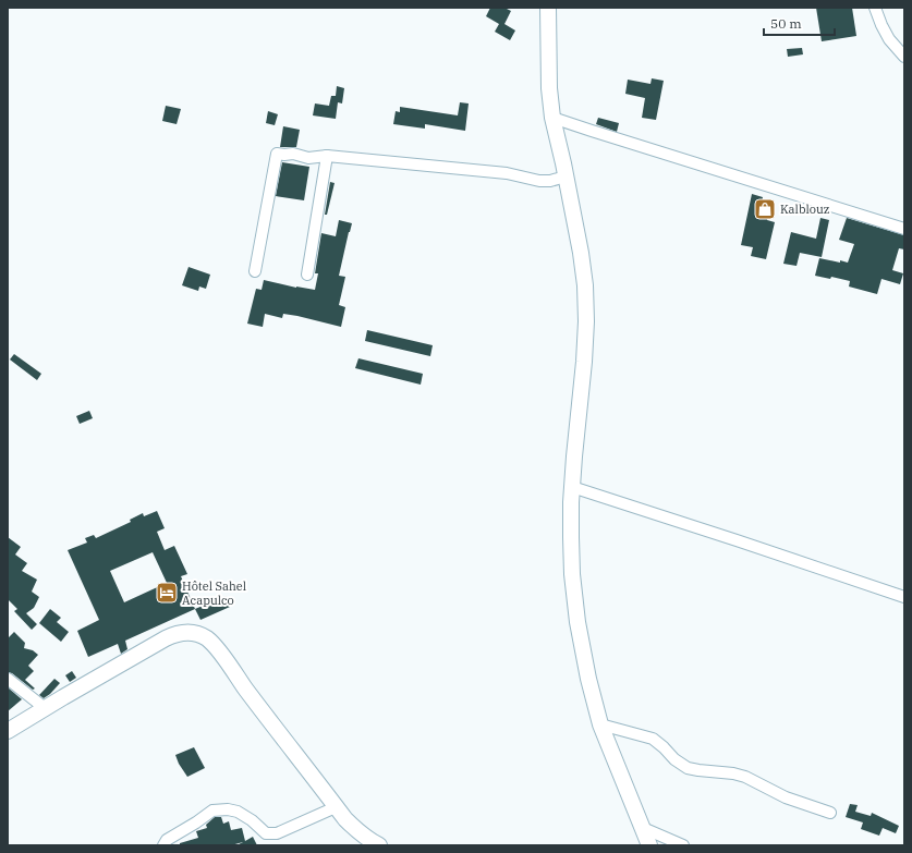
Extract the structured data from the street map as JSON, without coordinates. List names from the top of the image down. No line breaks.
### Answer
{"places":{"shop":["Kalblouz"],"hotel":["Hôtel Sahel Acapulco"]},"scale_bar":"50 m"}
